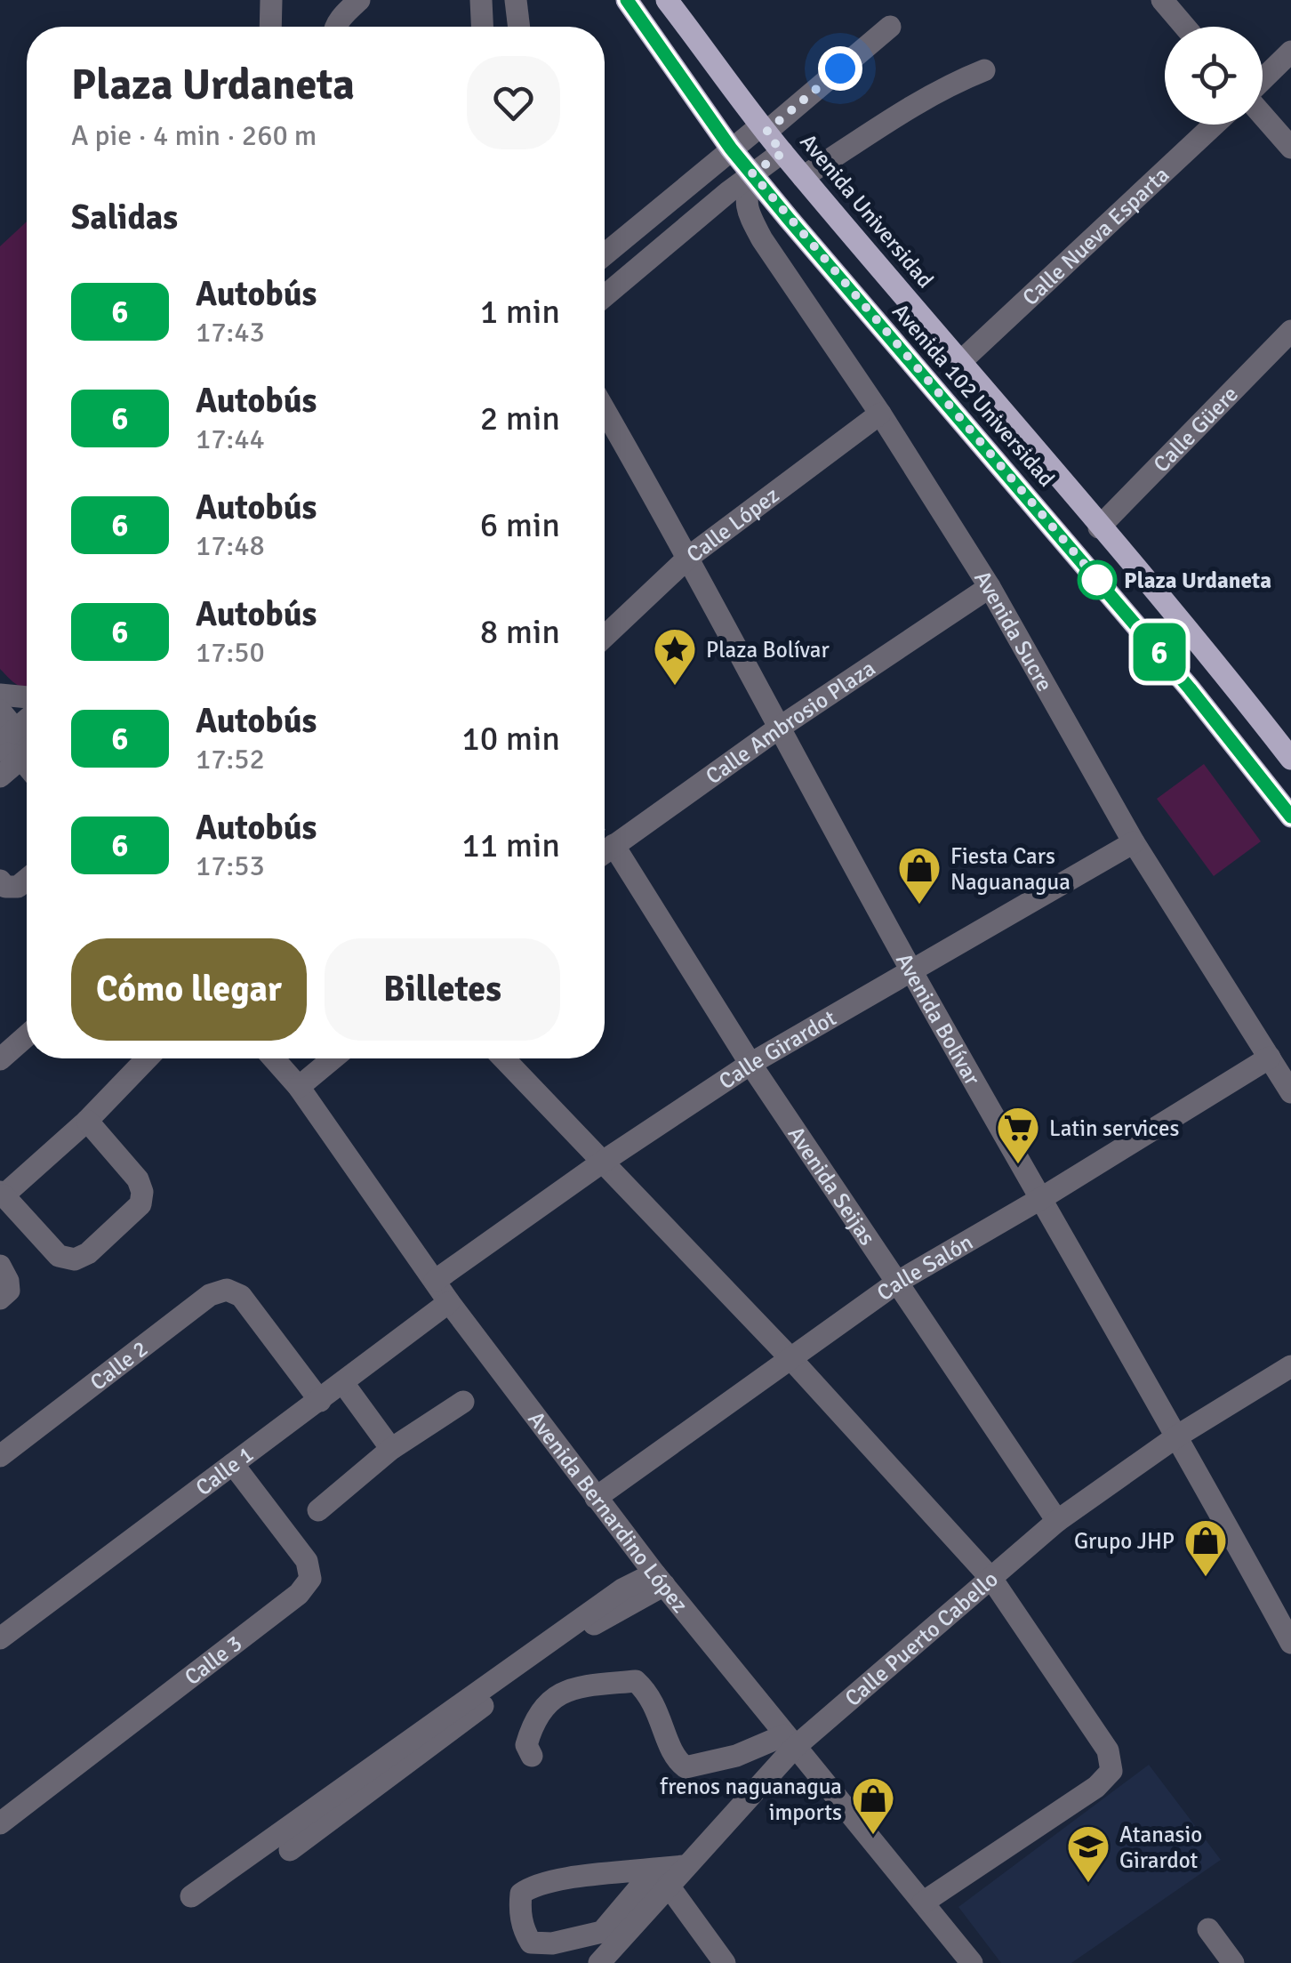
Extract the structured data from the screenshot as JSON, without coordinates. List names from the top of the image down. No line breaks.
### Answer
{"streets":{"main road":["Avenida Universidad","Avenida 102 Universidad"],"street":["Calle Nueva Esparta","Calle Güere","Calle López","Avenida Sucre","Calle Ambrosio Plaza","Avenida Bolívar","Calle Girardot","Avenida Seijas","Calle Salón","Calle 2","Calle 1","Avenida Bernardino López","Calle Puerto Cabello","Calle 3"]},"crossings":[["Avenida Universidad","Avenida 102 Universidad"],["Calle Nueva Esparta","Avenida 102 Universidad"],["Avenida 102 Universidad","Calle Güere"],["Avenida 102 Universidad","Avenida Sucre"],["Calle López","Avenida Sucre"],["Calle López","Avenida Bolívar"],["Avenida Sucre","Calle Ambrosio Plaza"],["Avenida Sucre","Calle Girardot"],["Avenida Sucre","Calle Salón"],["Calle Ambrosio Plaza","Avenida Bolívar"],["Calle Ambrosio Plaza","Avenida Seijas"],["Avenida Bolívar","Calle Girardot"],["Avenida Bolívar","Calle Salón"],["Avenida Bolívar","Calle Puerto Cabello"],["Calle Girardot","Avenida Seijas"],["Calle Girardot","Avenida Bernardino López"],["Avenida Seijas","Calle Salón"],["Avenida Seijas","Calle Puerto Cabello"],["Calle Salón","Avenida Bernardino López"],["Calle 2","Calle 1"],["Calle 1","Avenida Bernardino López"],["Calle 1","Calle 3"],["Avenida Bernardino López","Calle Puerto Cabello"]],"places":{"other":["Plaza Urdaneta"],"place":["Plaza Bolívar"],"shop":["Fiesta Cars Naguanagua","Grupo JHP","frenos naguanagua imports"],"supermarket":["Latin services"],"school or university":["Atanasio Girardot"]},"lines":["bus line 6"],"page":{"on_map":"6","heading":[["Plaza Urdaneta","A pie · 4 min · 260 m"],"Salidas"],"list":[{"mark":"6","name":"Autobús","note":"17:43","value":"1 min"},{"mark":"6","name":"Autobús","note":"17:44","value":"2 min"},{"mark":"6","name":"Autobús","note":"17:48","value":"6 min"},{"mark":"6","name":"Autobús","note":"17:50","value":"8 min"},{"mark":"6","name":"Autobús","note":"17:52","value":"10 min"},{"mark":"6","name":"Autobús","note":"17:53","value":"11 min"}],"buttons":["Cómo llegar","Billetes"]}}
